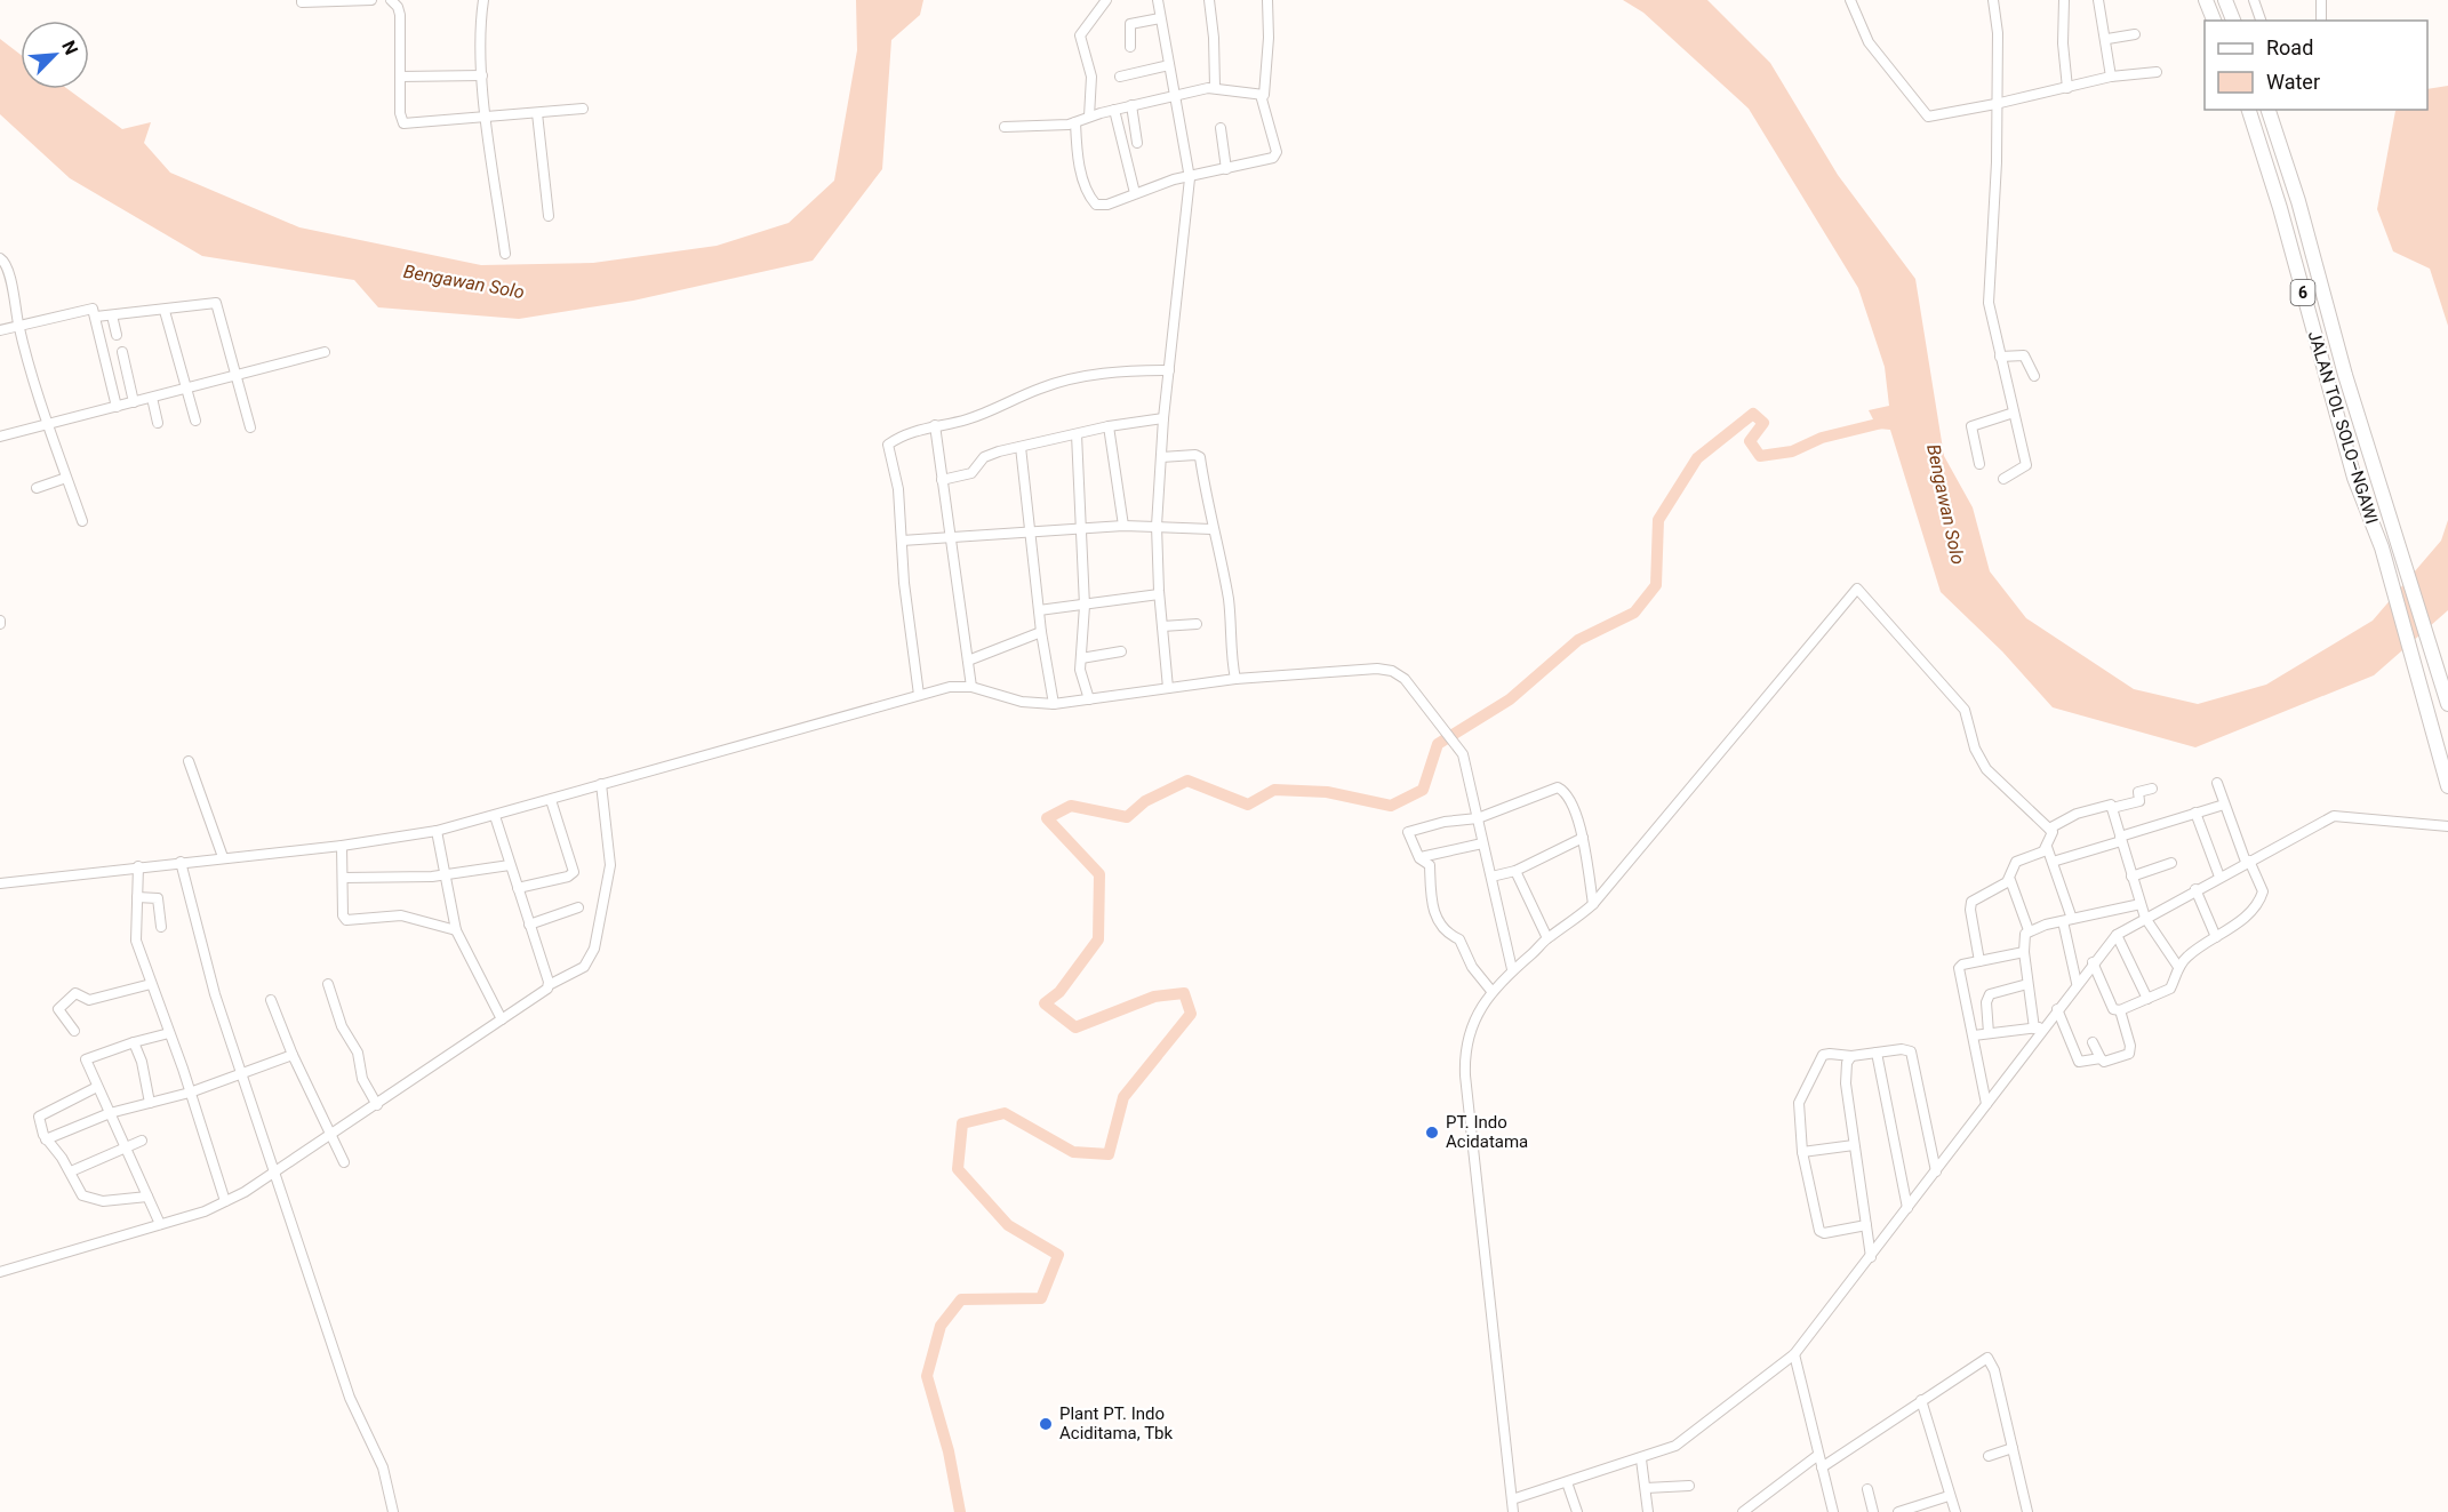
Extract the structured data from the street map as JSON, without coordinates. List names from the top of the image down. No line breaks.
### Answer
{"streets":{"highway":["6","JALAN TOL SOLO–NGAWI"]},"water":["Bengawan Solo"],"places":["PT. Indo Acidatama","Plant PT. Indo Aciditama, Tbk"],"legend":["Road","Water"],"north":"top right"}
